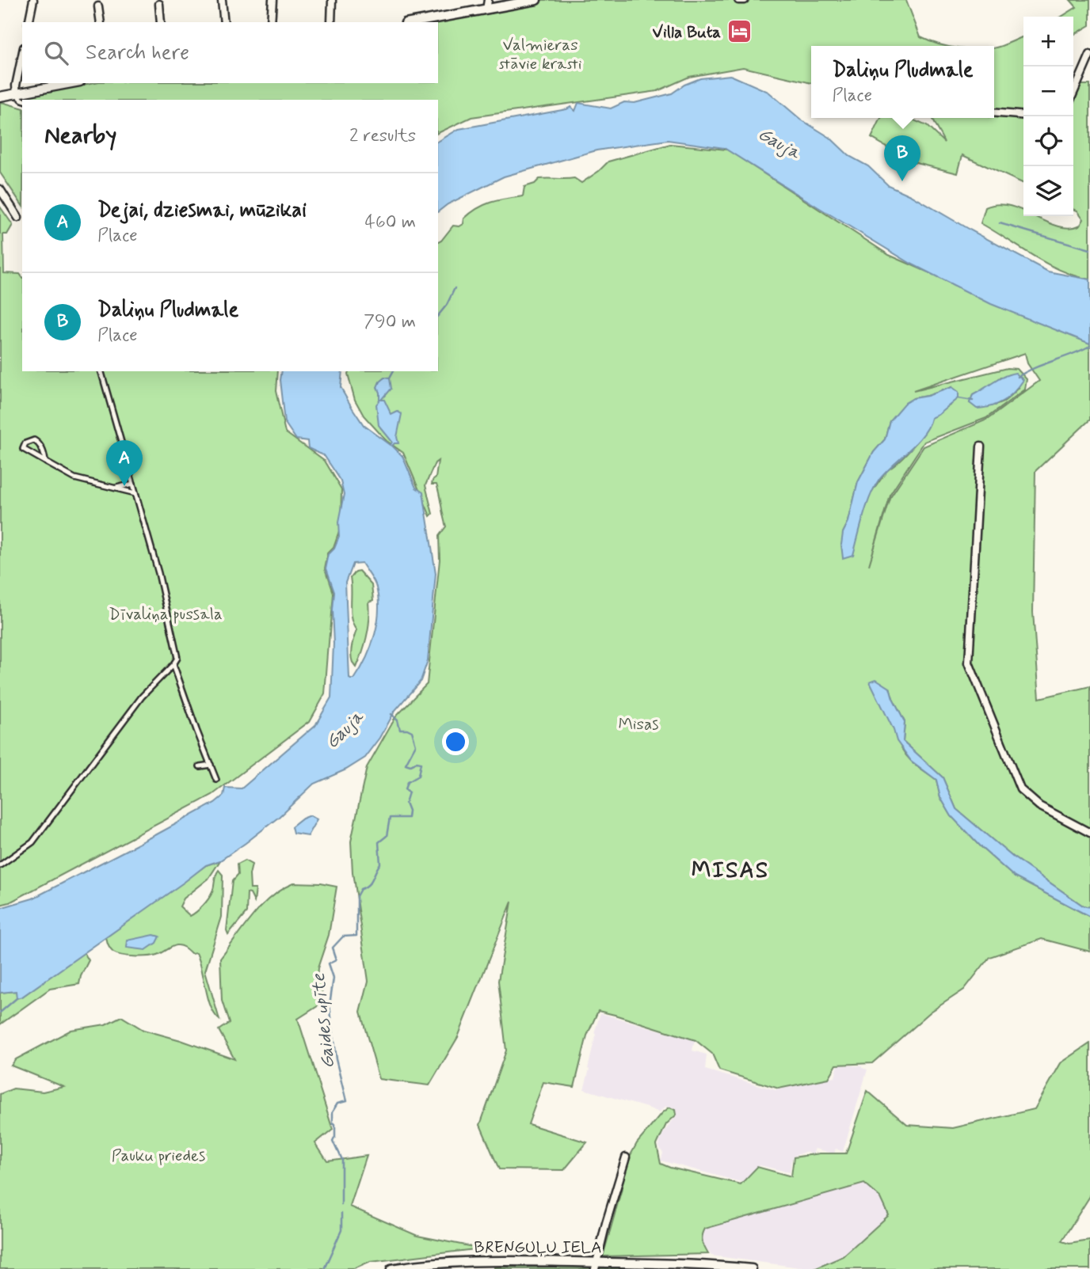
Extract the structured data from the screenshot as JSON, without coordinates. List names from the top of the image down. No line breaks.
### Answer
{"streets":{"street":["BRENGUĻU IELA"]},"districts":["MISAS"],"water":["Gauja","Gaides upīte"],"parks":["Valmieras stāvie krasti","Dīvaliņa pussala","Misas","Pauku priedes"],"places":{"hotel":["Villa Buta"]},"page":{"map_buttons":["+","−"],"search":"Search here","popup":["Daliņu Pludmale","Place"],"heading":["Nearby","2 results"],"pins":["B","A"],"list":[{"mark":"A","name":"Dejai, dziesmai, mūzikai","note":"Place","value":"460 m"},{"mark":"B","name":"Daliņu Pludmale","note":"Place","value":"790 m"}]}}
